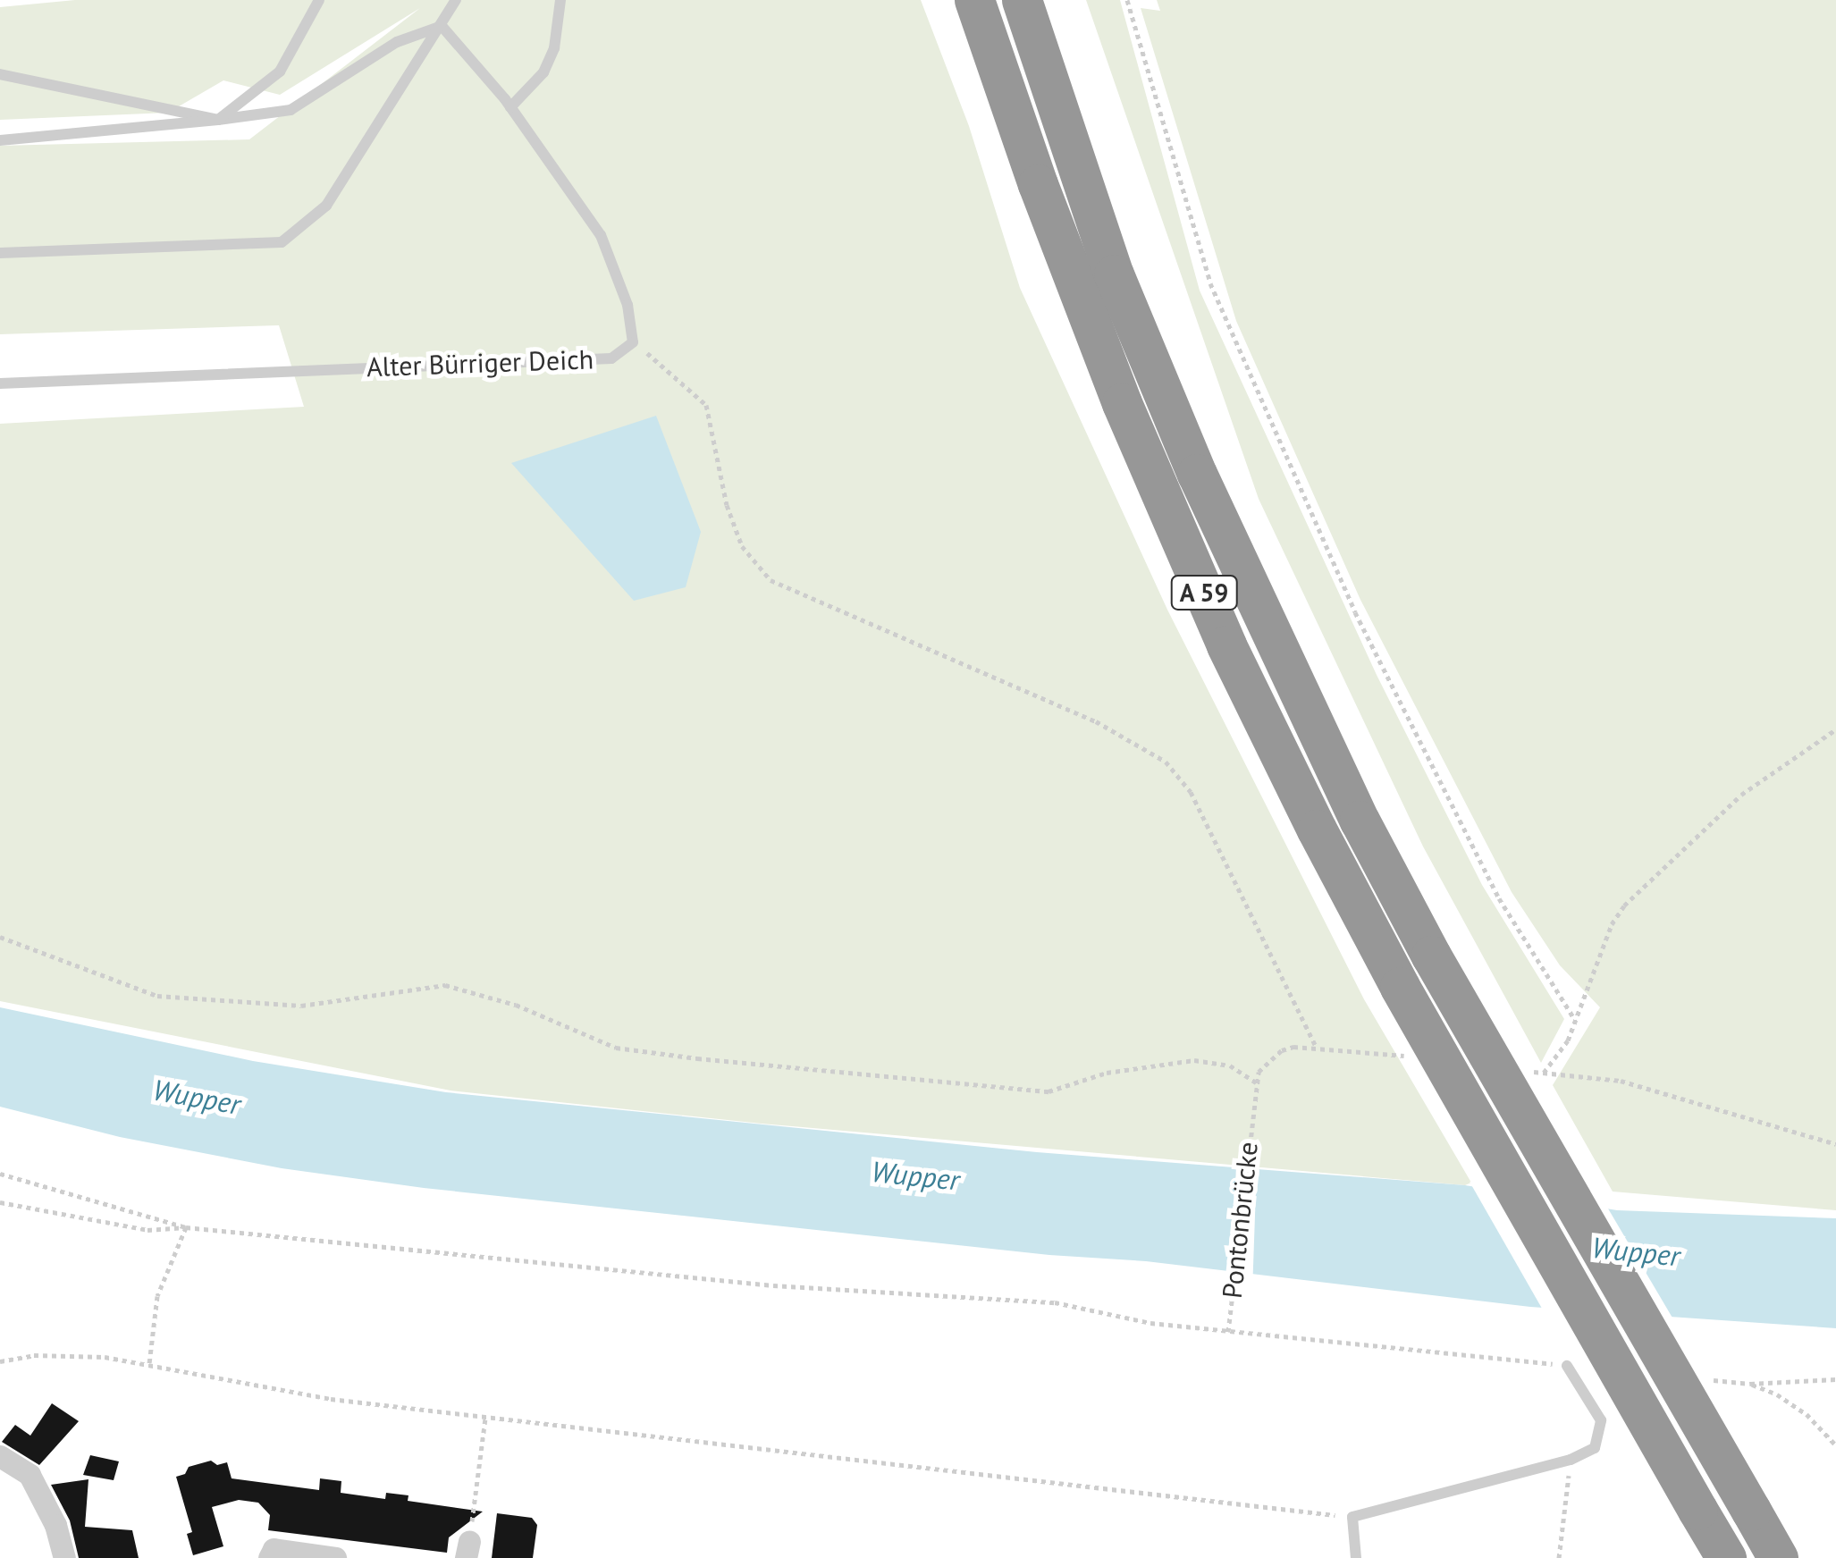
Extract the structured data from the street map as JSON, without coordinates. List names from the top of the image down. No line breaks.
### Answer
{"streets":{"highway":["A 59"],"lane":["Alter Bürriger Deich"],"path":["Pontonbrücke"]},"water":["Wupper"]}
